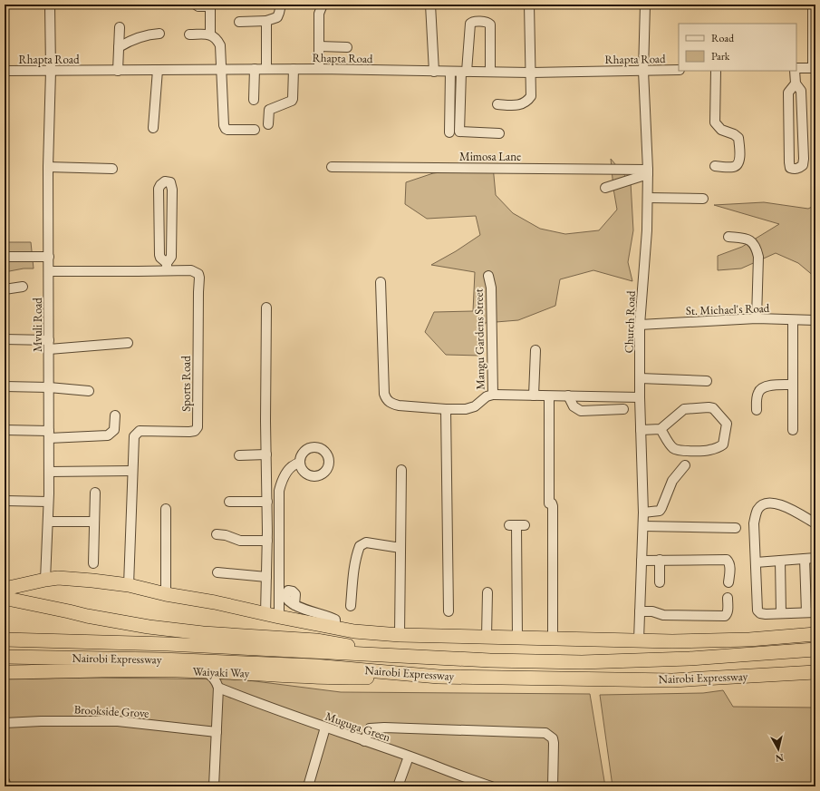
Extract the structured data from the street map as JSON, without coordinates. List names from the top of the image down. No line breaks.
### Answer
{"streets":{"highway":["Nairobi Expressway","Waiyaki Way"],"street":["Rhapta Road","Mimosa Lane","St. Michael's Road","Church Road","Mvuli Road","Mangu Gardens Street","Sports Road","Brookside Grove","Muguga Green"]},"crossings":[["Rhapta Road","Church Road"],["Rhapta Road","Mvuli Road"],["Mimosa Lane","Church Road"],["St. Michael's Road","Church Road"],["Mvuli Road","Sports Road"],["Nairobi Expressway","Waiyaki Way"]],"legend":["Road","Park"],"north":"bottom"}
